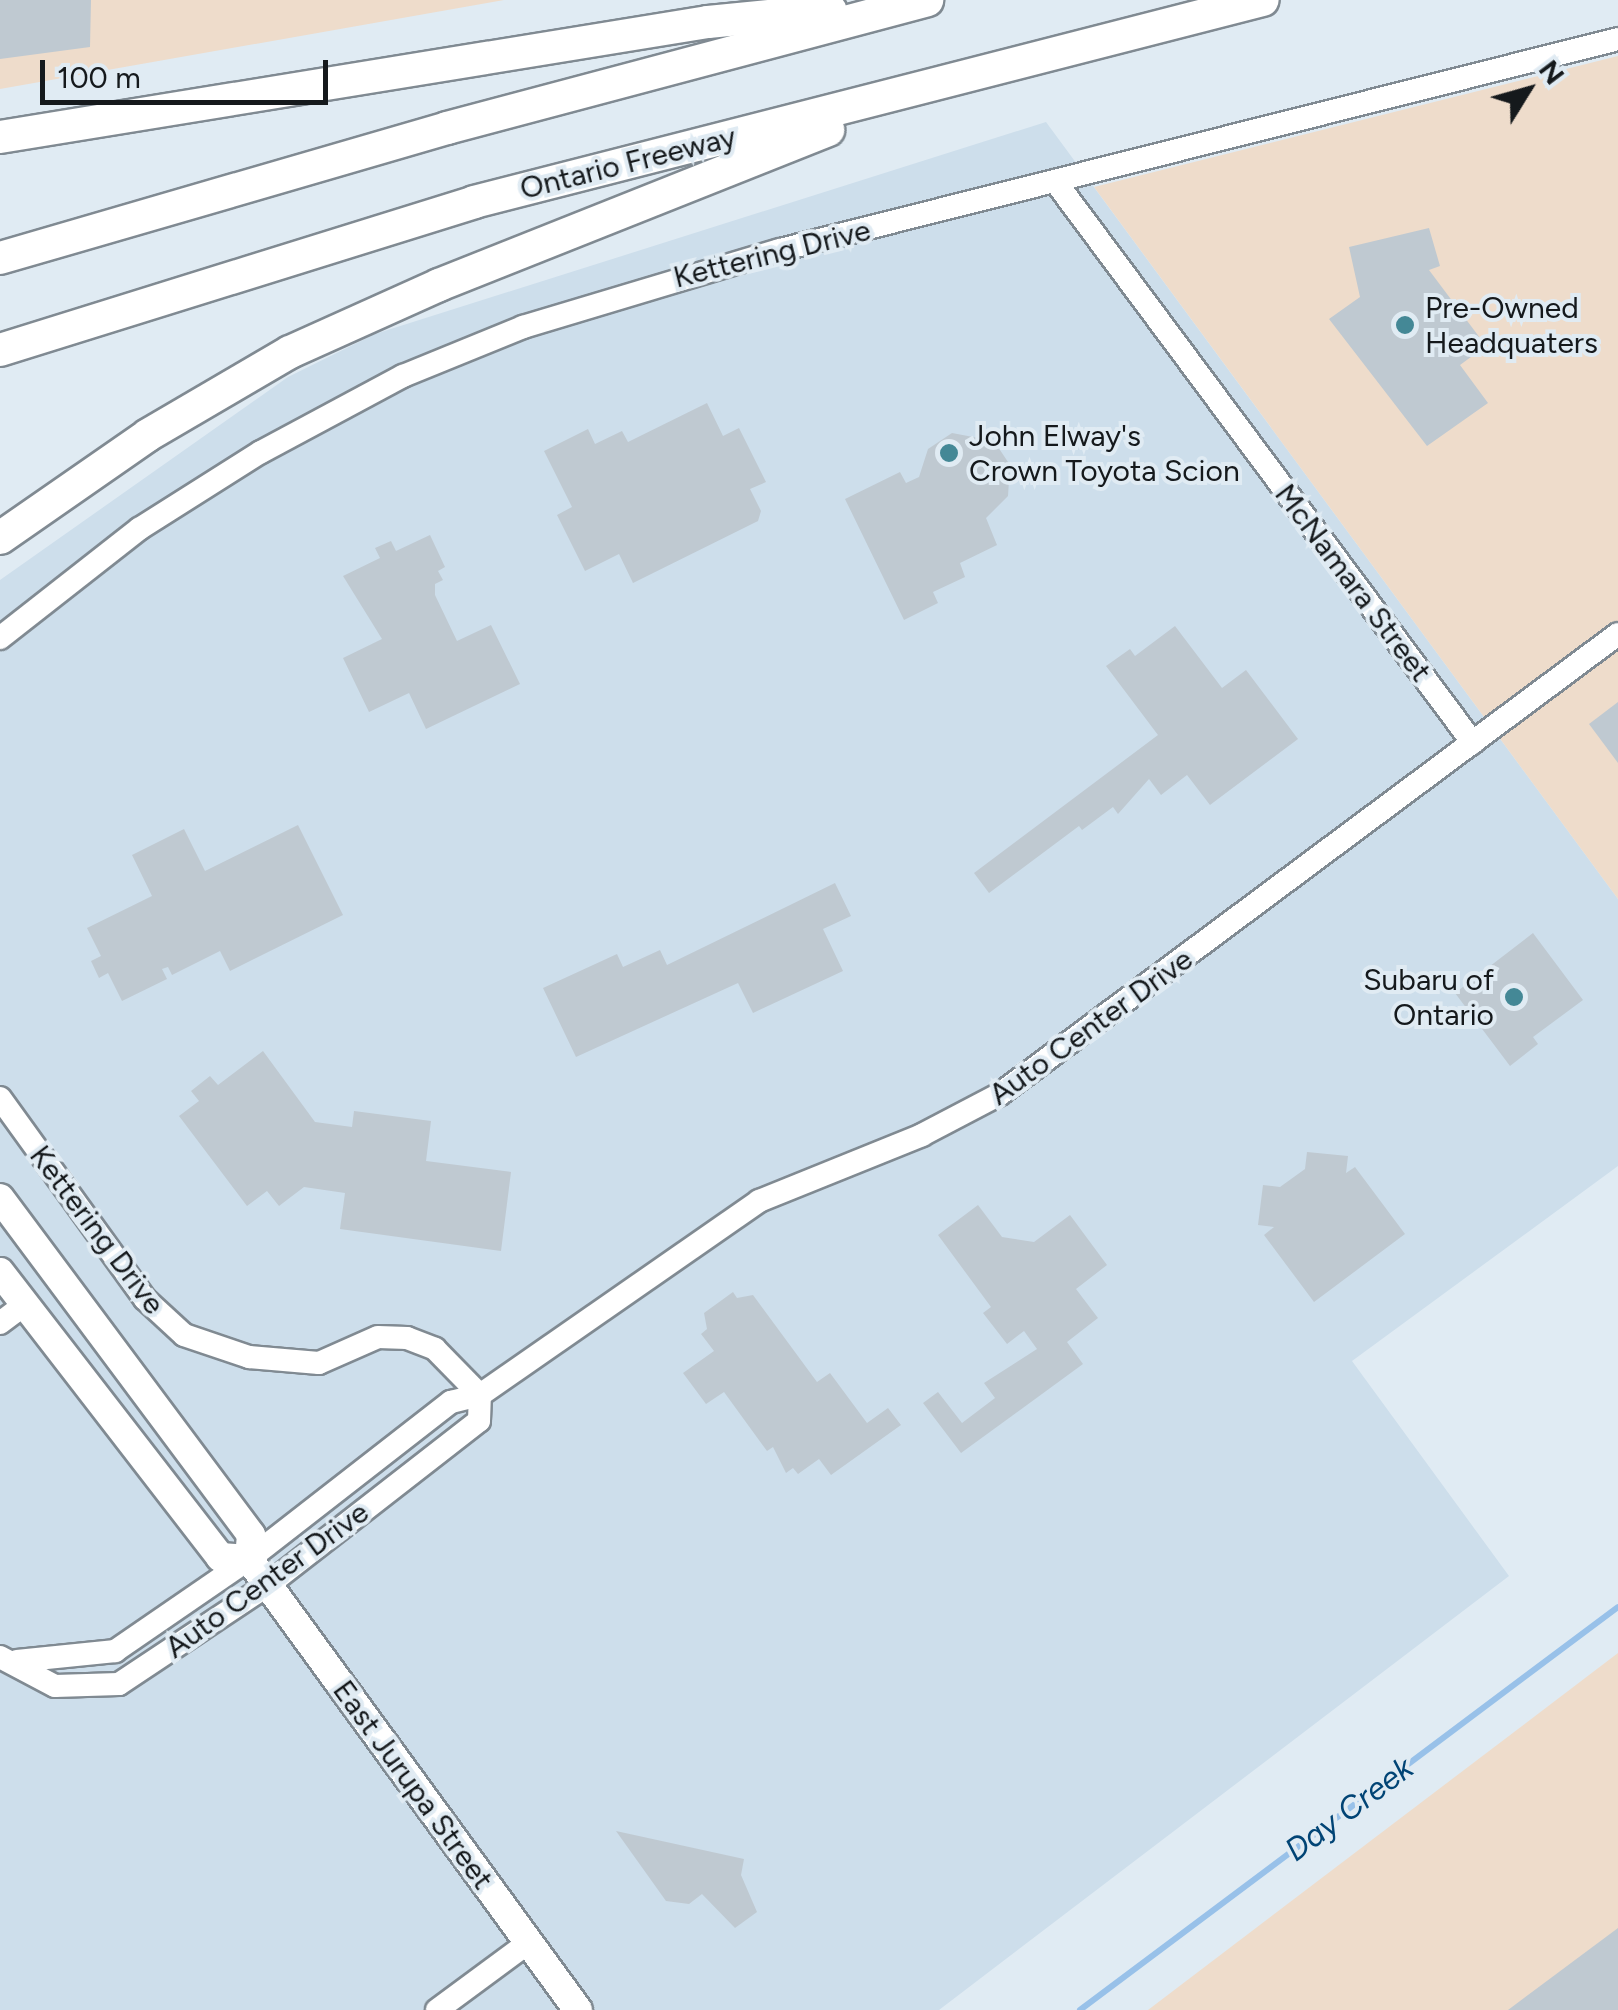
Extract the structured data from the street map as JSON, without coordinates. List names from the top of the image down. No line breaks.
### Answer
{"streets":{"highway":["Ontario Freeway"],"main road":["East Jurupa Street"],"street":["Kettering Drive","McNamara Street","Auto Center Drive"]},"crossings":[["Kettering Drive","McNamara Street"],["Kettering Drive","Auto Center Drive"],["McNamara Street","Auto Center Drive"],["Auto Center Drive","East Jurupa Street"]],"water":["Day Creek"],"places":["Pre-Owned Headquaters","John Elway's Crown Toyota Scion","Subaru of Ontario"],"scale_bar":"100 m","north":"top right"}
